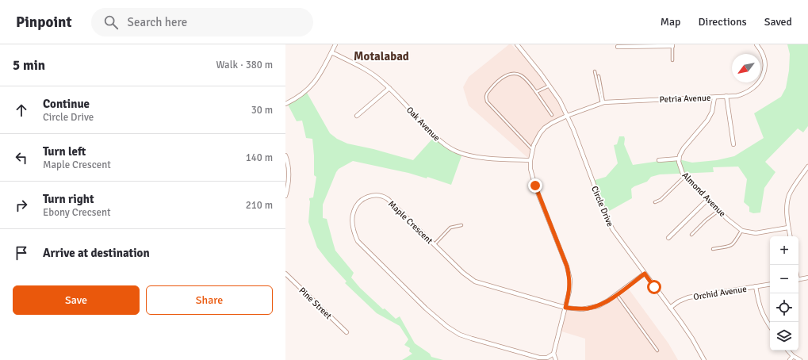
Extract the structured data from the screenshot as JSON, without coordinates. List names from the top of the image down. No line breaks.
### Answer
{"streets":{"street":["Petria Avenue","Oak Avenue","Almond Avenue","Circle Drive","Maple Crescent","Orchid Avenue","Pine Street"]},"crossings":[["Petria Avenue","Oak Avenue"],["Petria Avenue","Circle Drive"],["Petria Avenue","Maple Crescent"],["Circle Drive","Maple Crescent"],["Circle Drive","Orchid Avenue"]],"districts":["Motalabad"],"north":"bottom left","page":{"header":"Pinpoint","search":"Search here","nav":["Map","Directions","Saved"],"heading":["5 min","Walk · 380 m"],"list":[["Continue","Circle Drive","30 m"],["Turn left","Maple Crescent","140 m"],["Turn right","Ebony Crecsent","210 m"],"Arrive at destination"],"map_buttons":["+","−"],"buttons":["Save","Share"]}}
